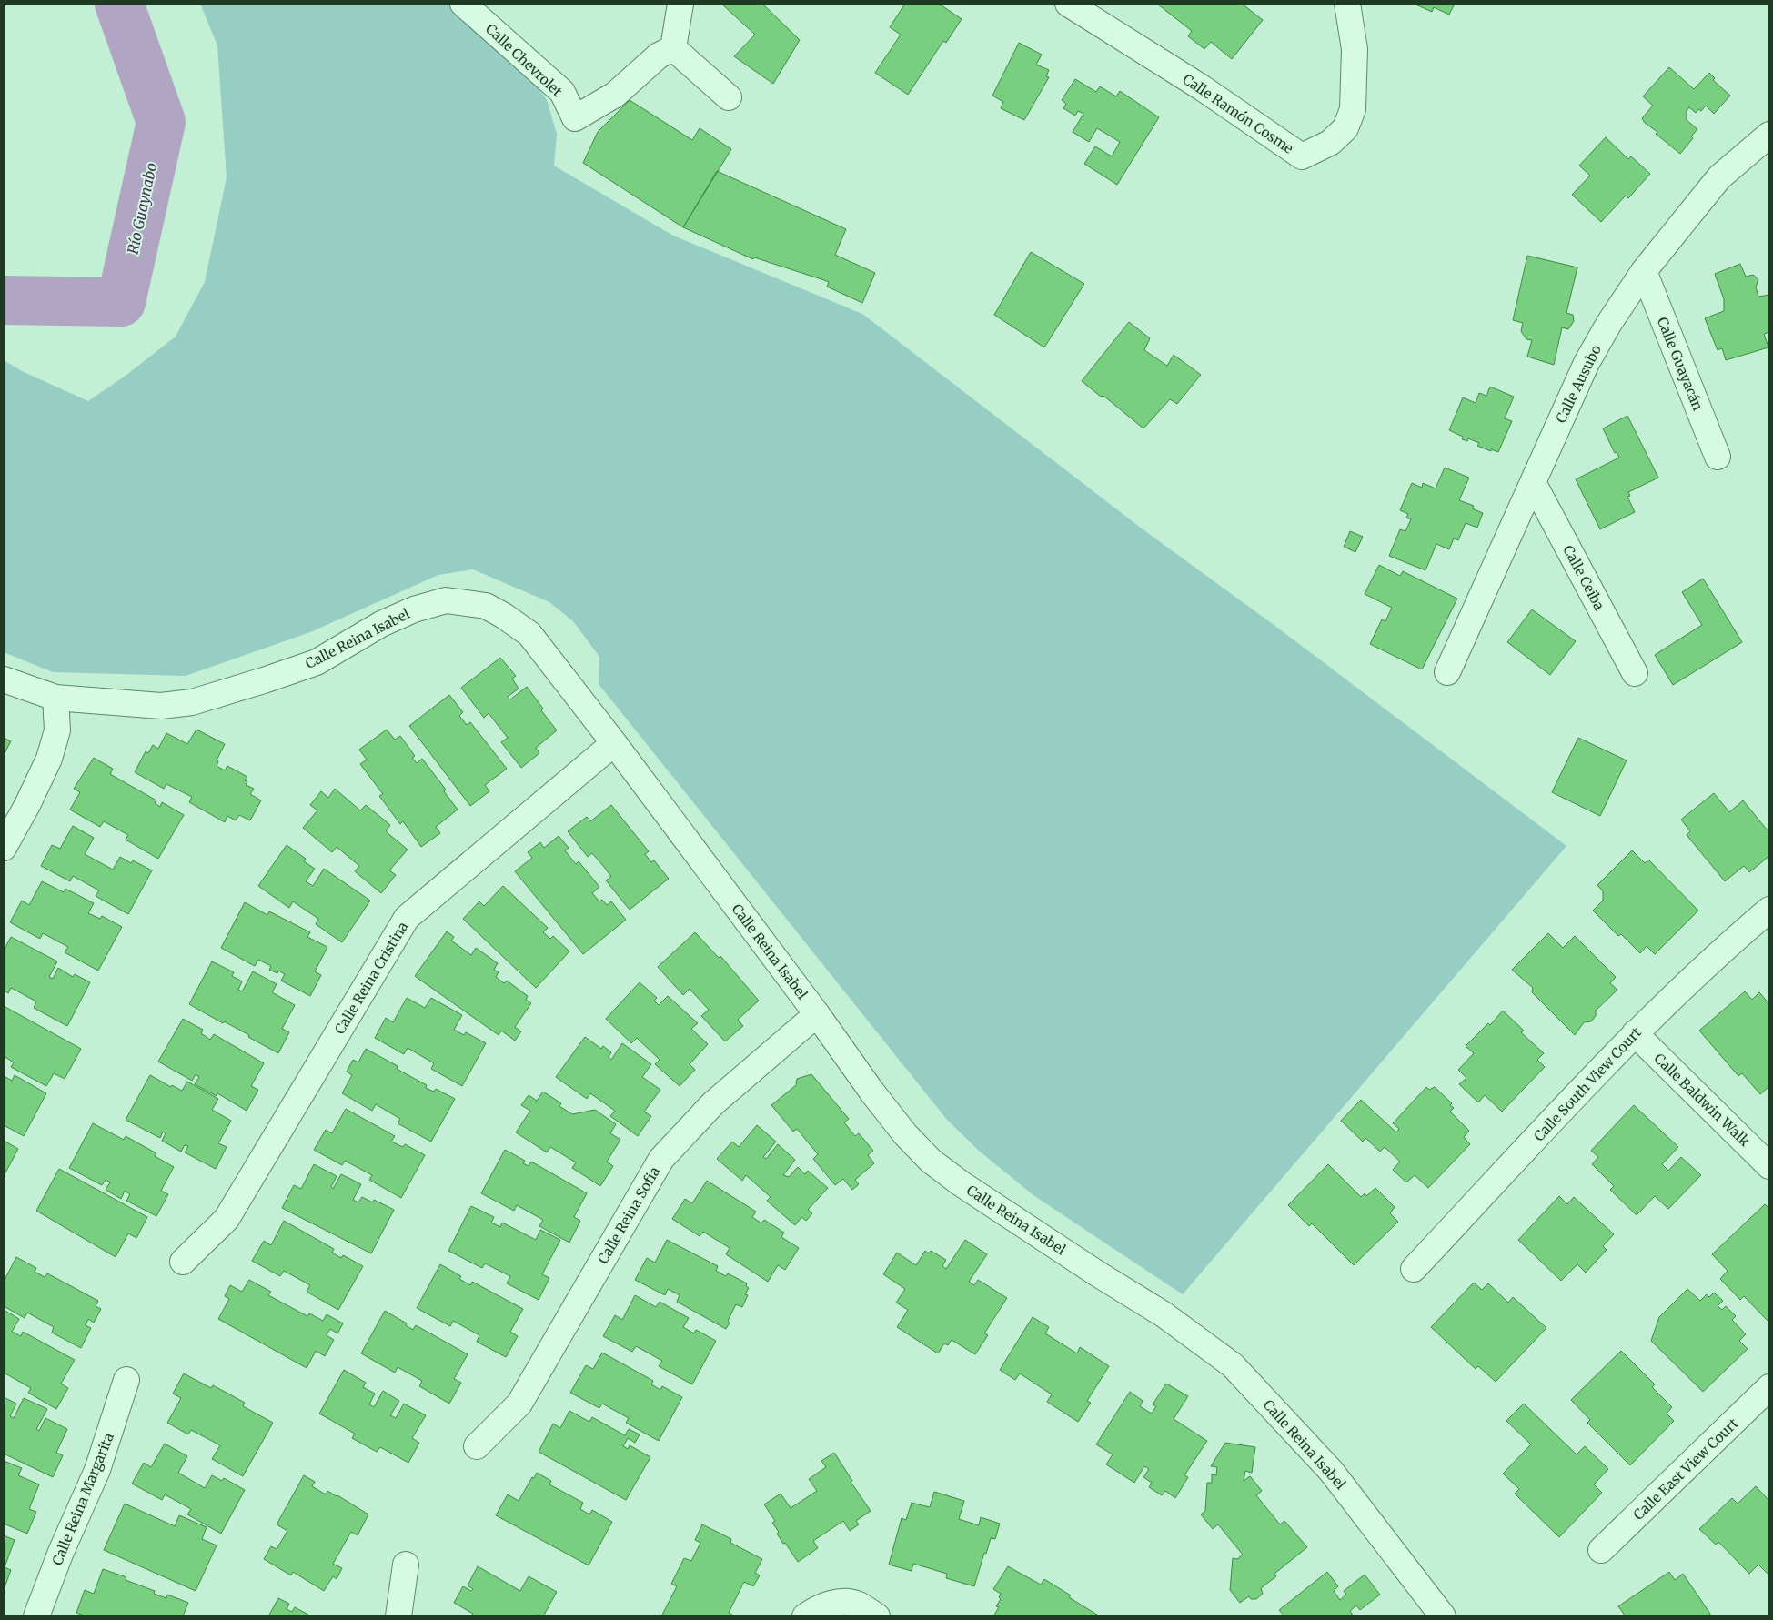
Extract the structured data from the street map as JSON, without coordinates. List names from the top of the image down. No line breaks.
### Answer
{"streets":{"street":["Calle Chevrolet","Calle Ramón Cosme","Calle Guayacán","Calle Ausubo","Calle Ceiba","Calle Reina Isabel","Calle Reina Cristina","Calle South View Court","Calle Baldwin Walk","Calle Reina Sofia","Calle East View Court","Calle Reina Margarita"]},"crossings":[["Calle Guayacán","Calle Ausubo"],["Calle Ausubo","Calle Ceiba"],["Calle Reina Isabel","Calle Reina Cristina"],["Calle Reina Isabel","Calle Reina Sofia"],["Calle South View Court","Calle Baldwin Walk"]],"water":["Río Guaynabo"]}
